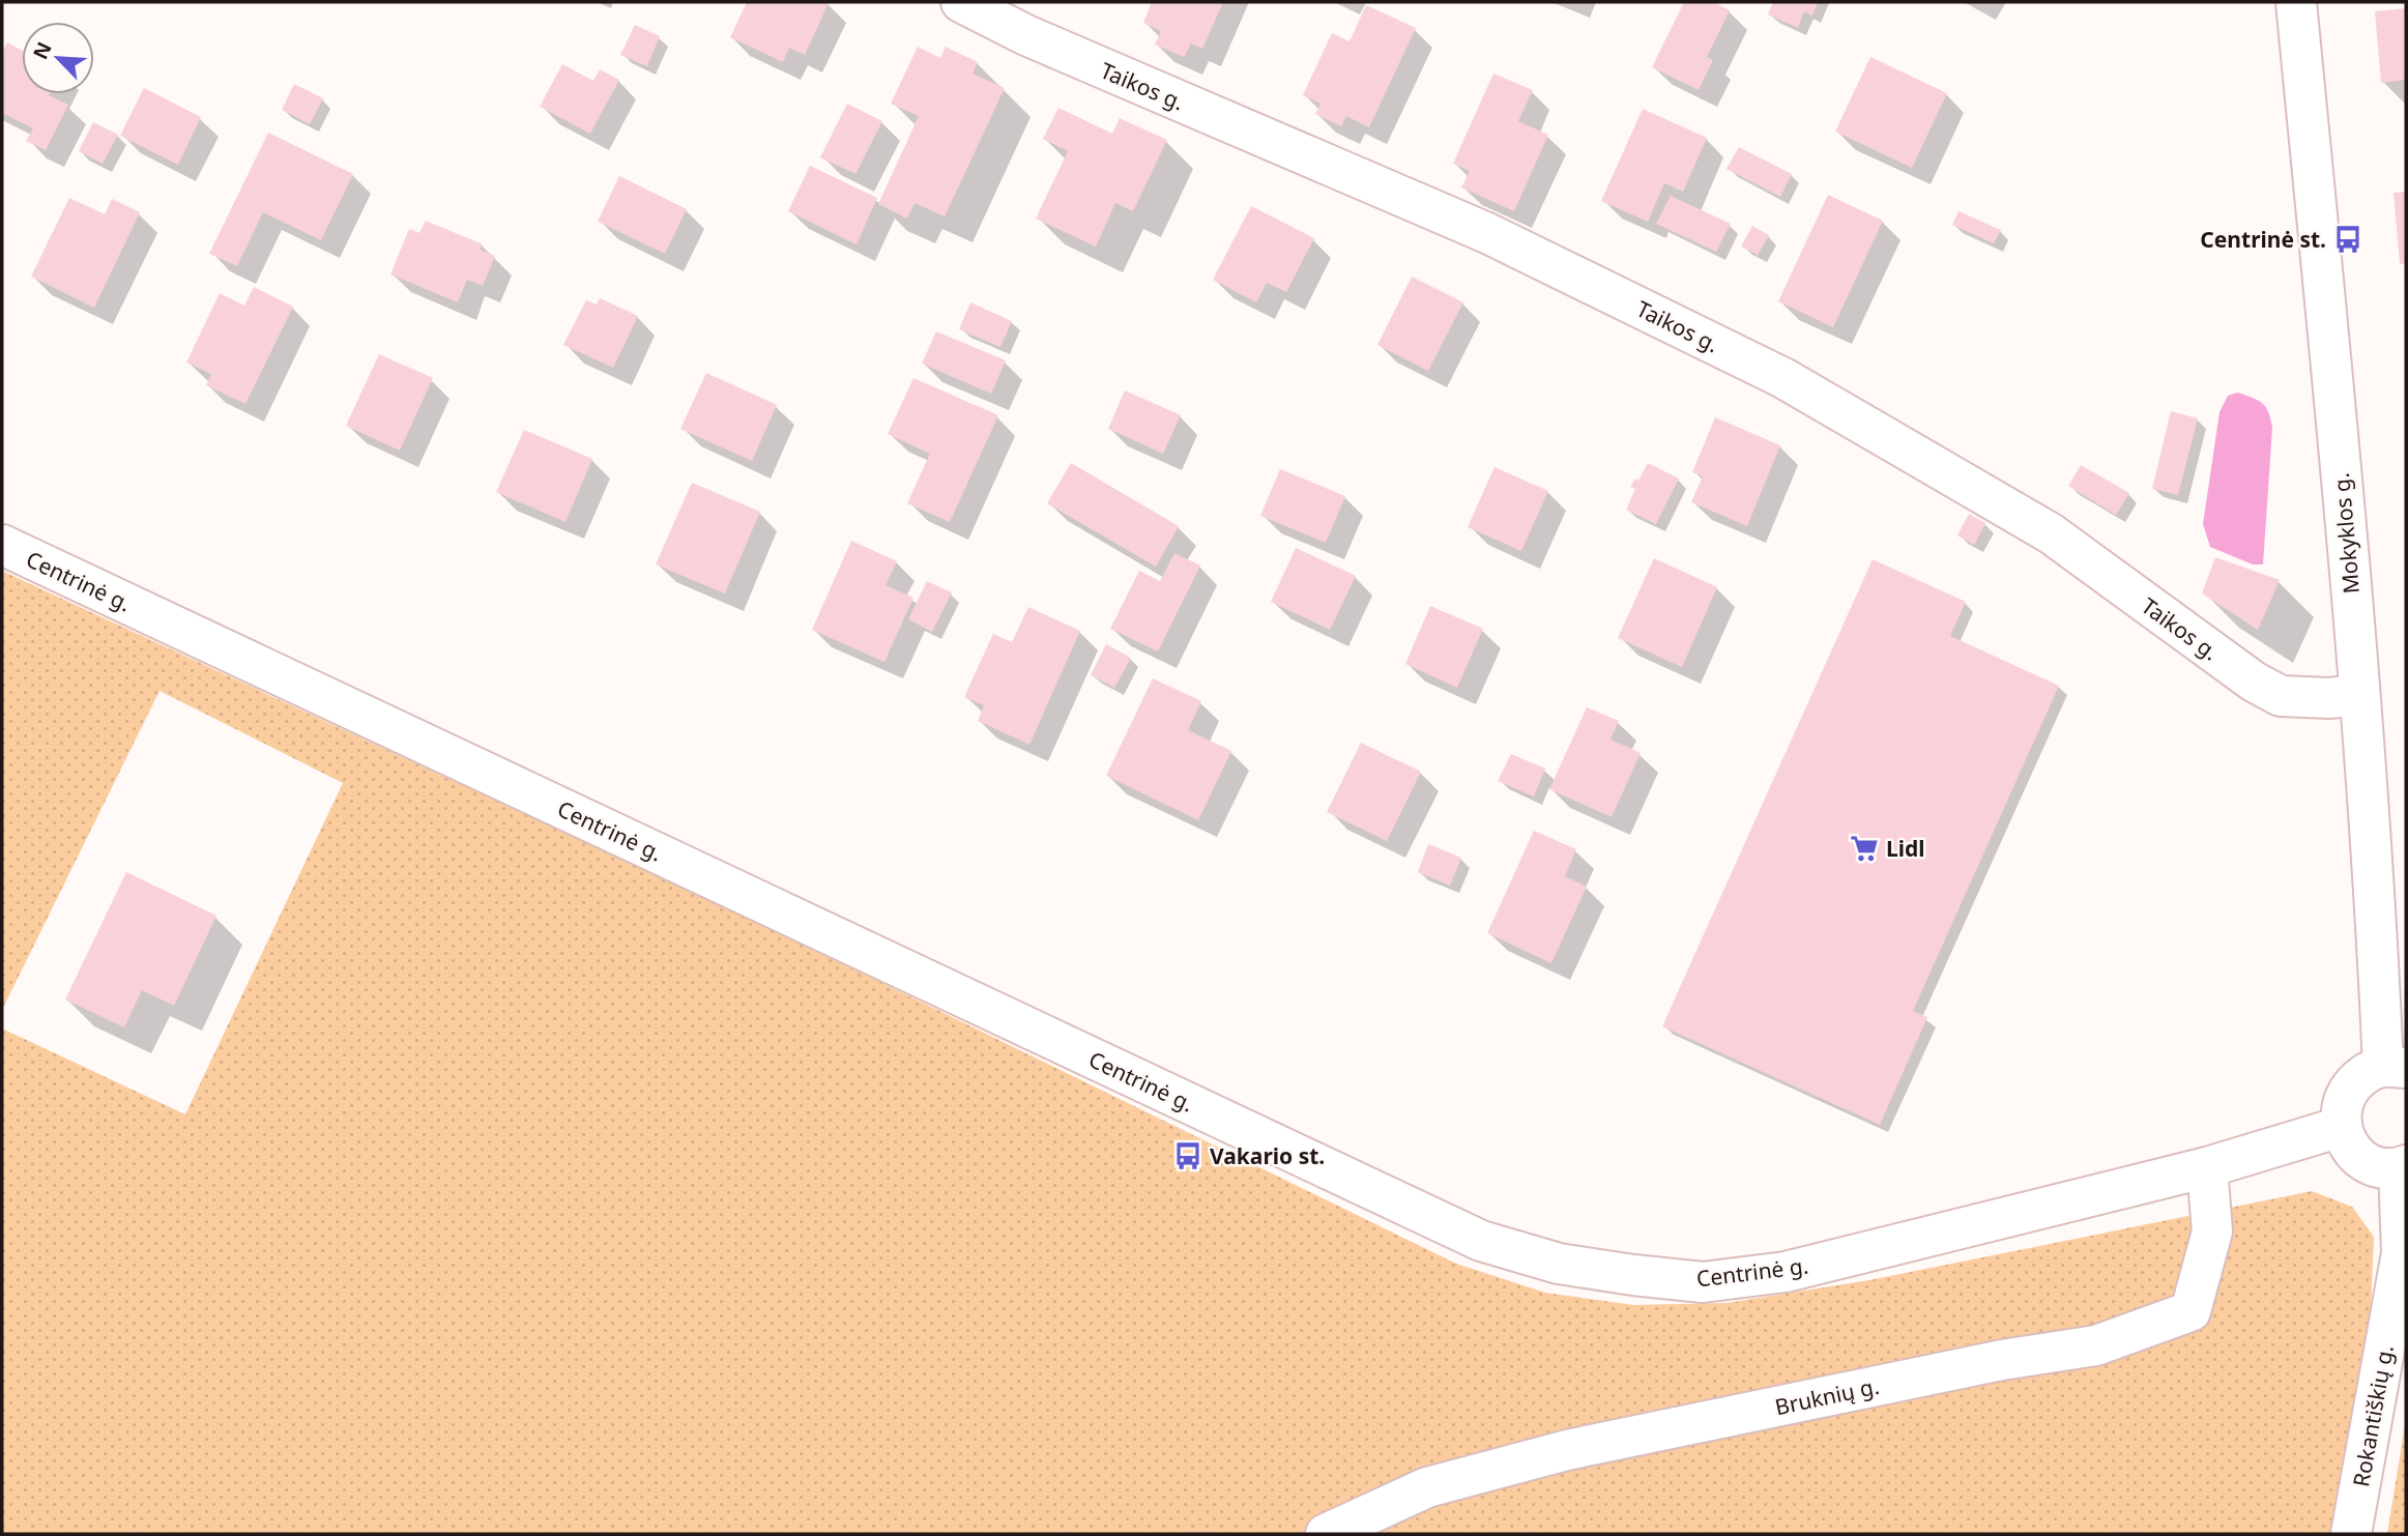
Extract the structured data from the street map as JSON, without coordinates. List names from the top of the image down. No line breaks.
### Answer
{"streets":{"street":["Taikos g.","Mokyklos g.","Centrinė g.","Bruknių g.","Rokantiškių g."]},"crossings":[["Taikos g.","Mokyklos g."],["Centrinė g.","Bruknių g."]],"places":{"bus stop":["Centrinė st.","Vakario st."],"supermarket":["Lidl"]},"north":"top left"}
